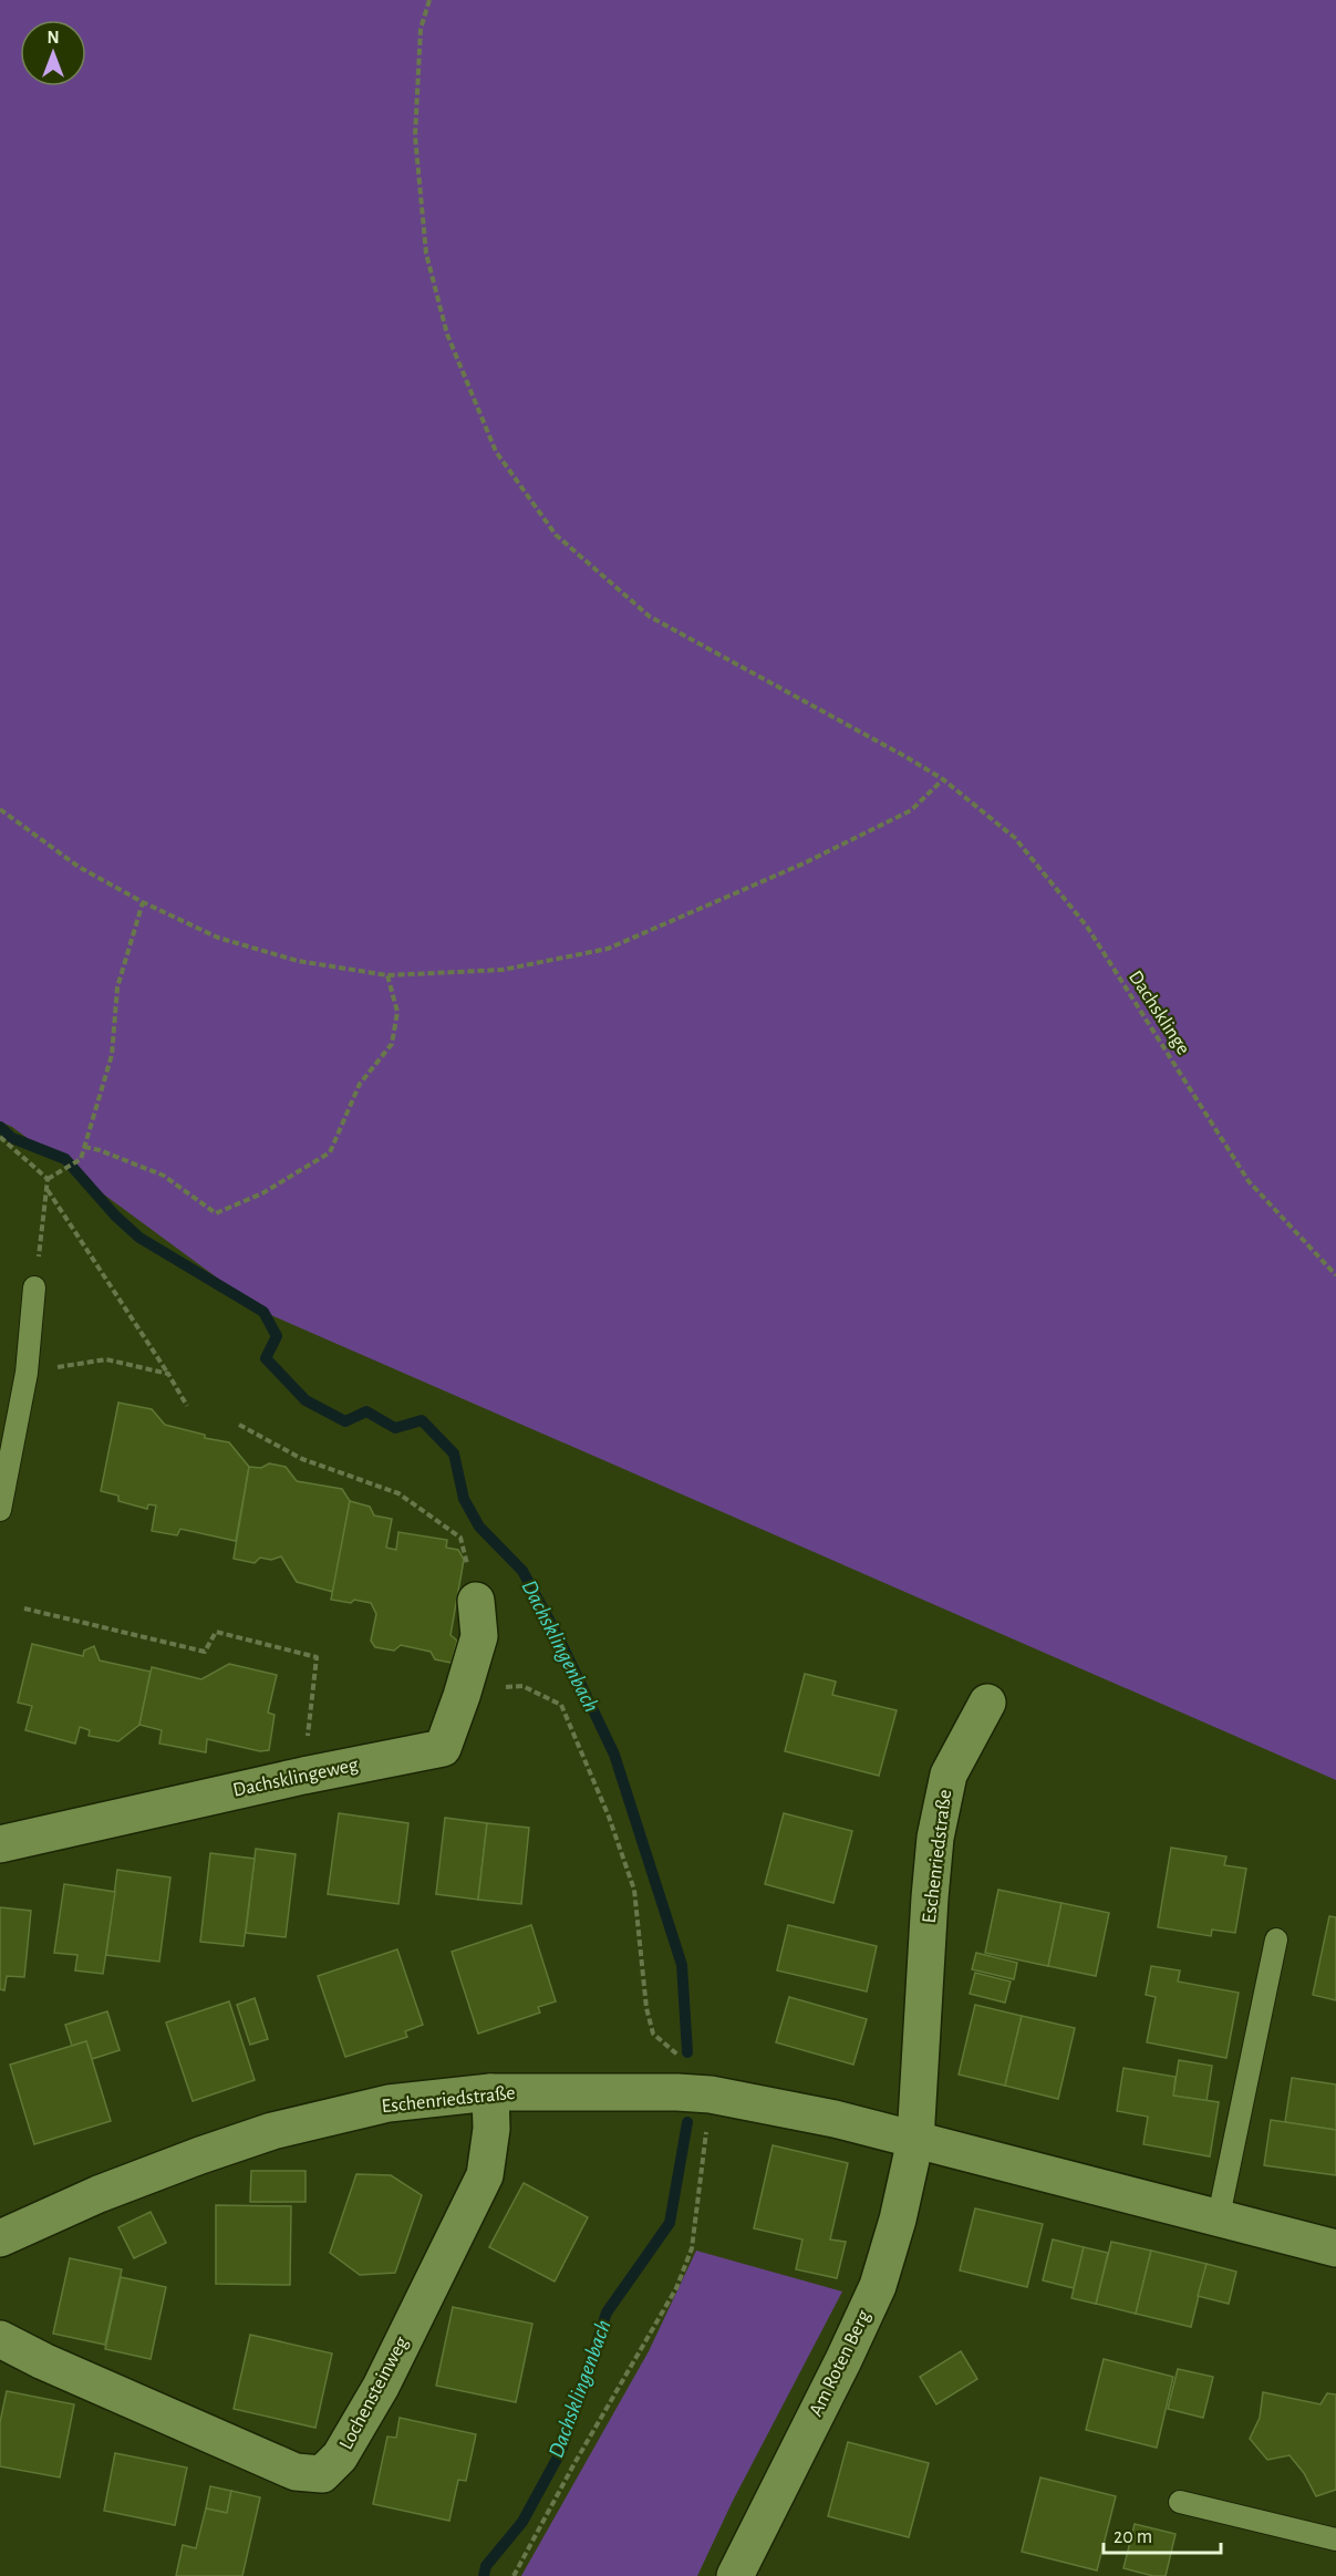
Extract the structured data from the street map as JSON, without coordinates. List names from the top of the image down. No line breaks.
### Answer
{"streets":{"street":["Dachsklingeweg","Eschenriedstraße","Am Roten Berg","Lochensteinweg"],"path":["Dachsklinge"]},"crossings":[["Eschenriedstraße","Am Roten Berg"],["Eschenriedstraße","Lochensteinweg"]],"water":["Dachsklingenbach"],"scale_bar":"20 m","north":"top"}
